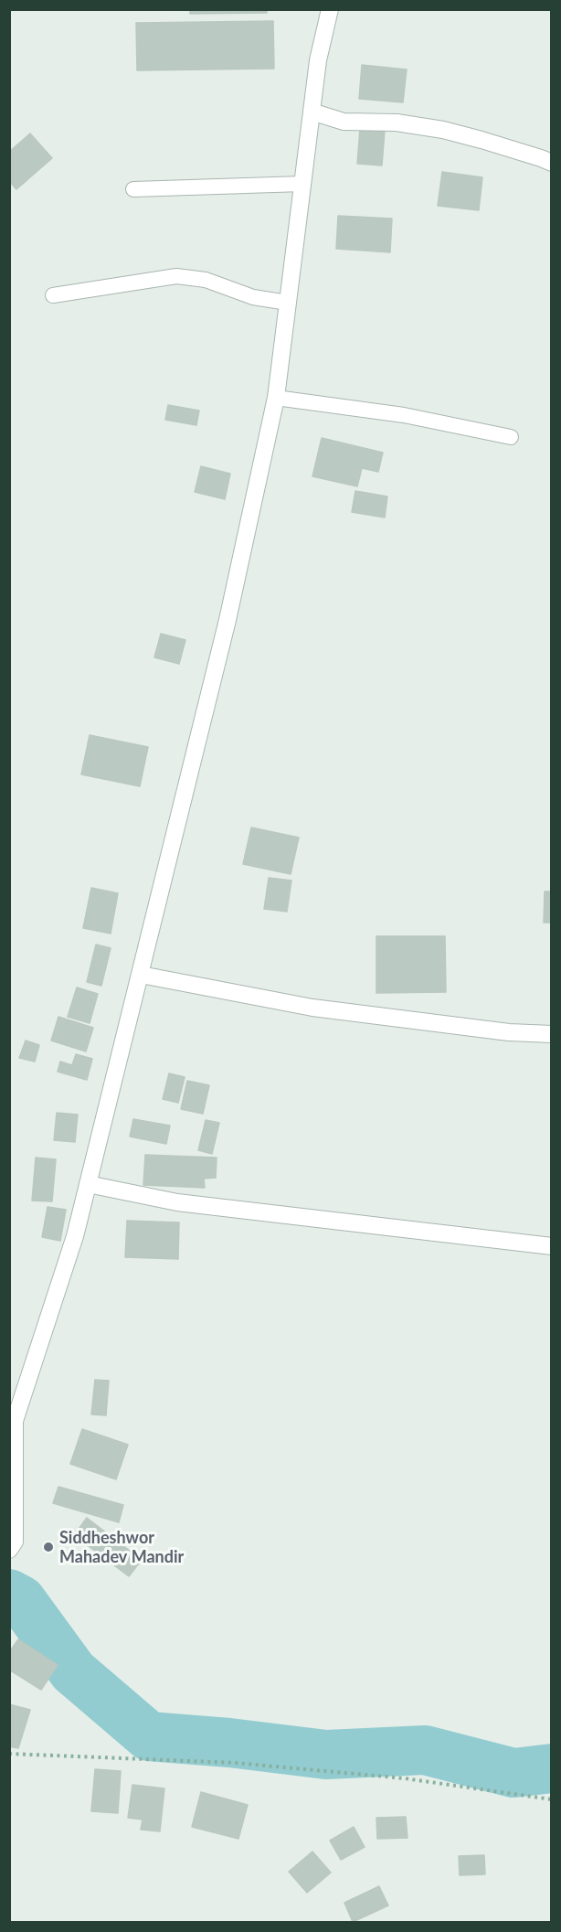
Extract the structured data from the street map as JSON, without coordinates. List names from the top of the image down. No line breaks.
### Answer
{"places":["Siddheshwor Mahadev Mandir"]}
